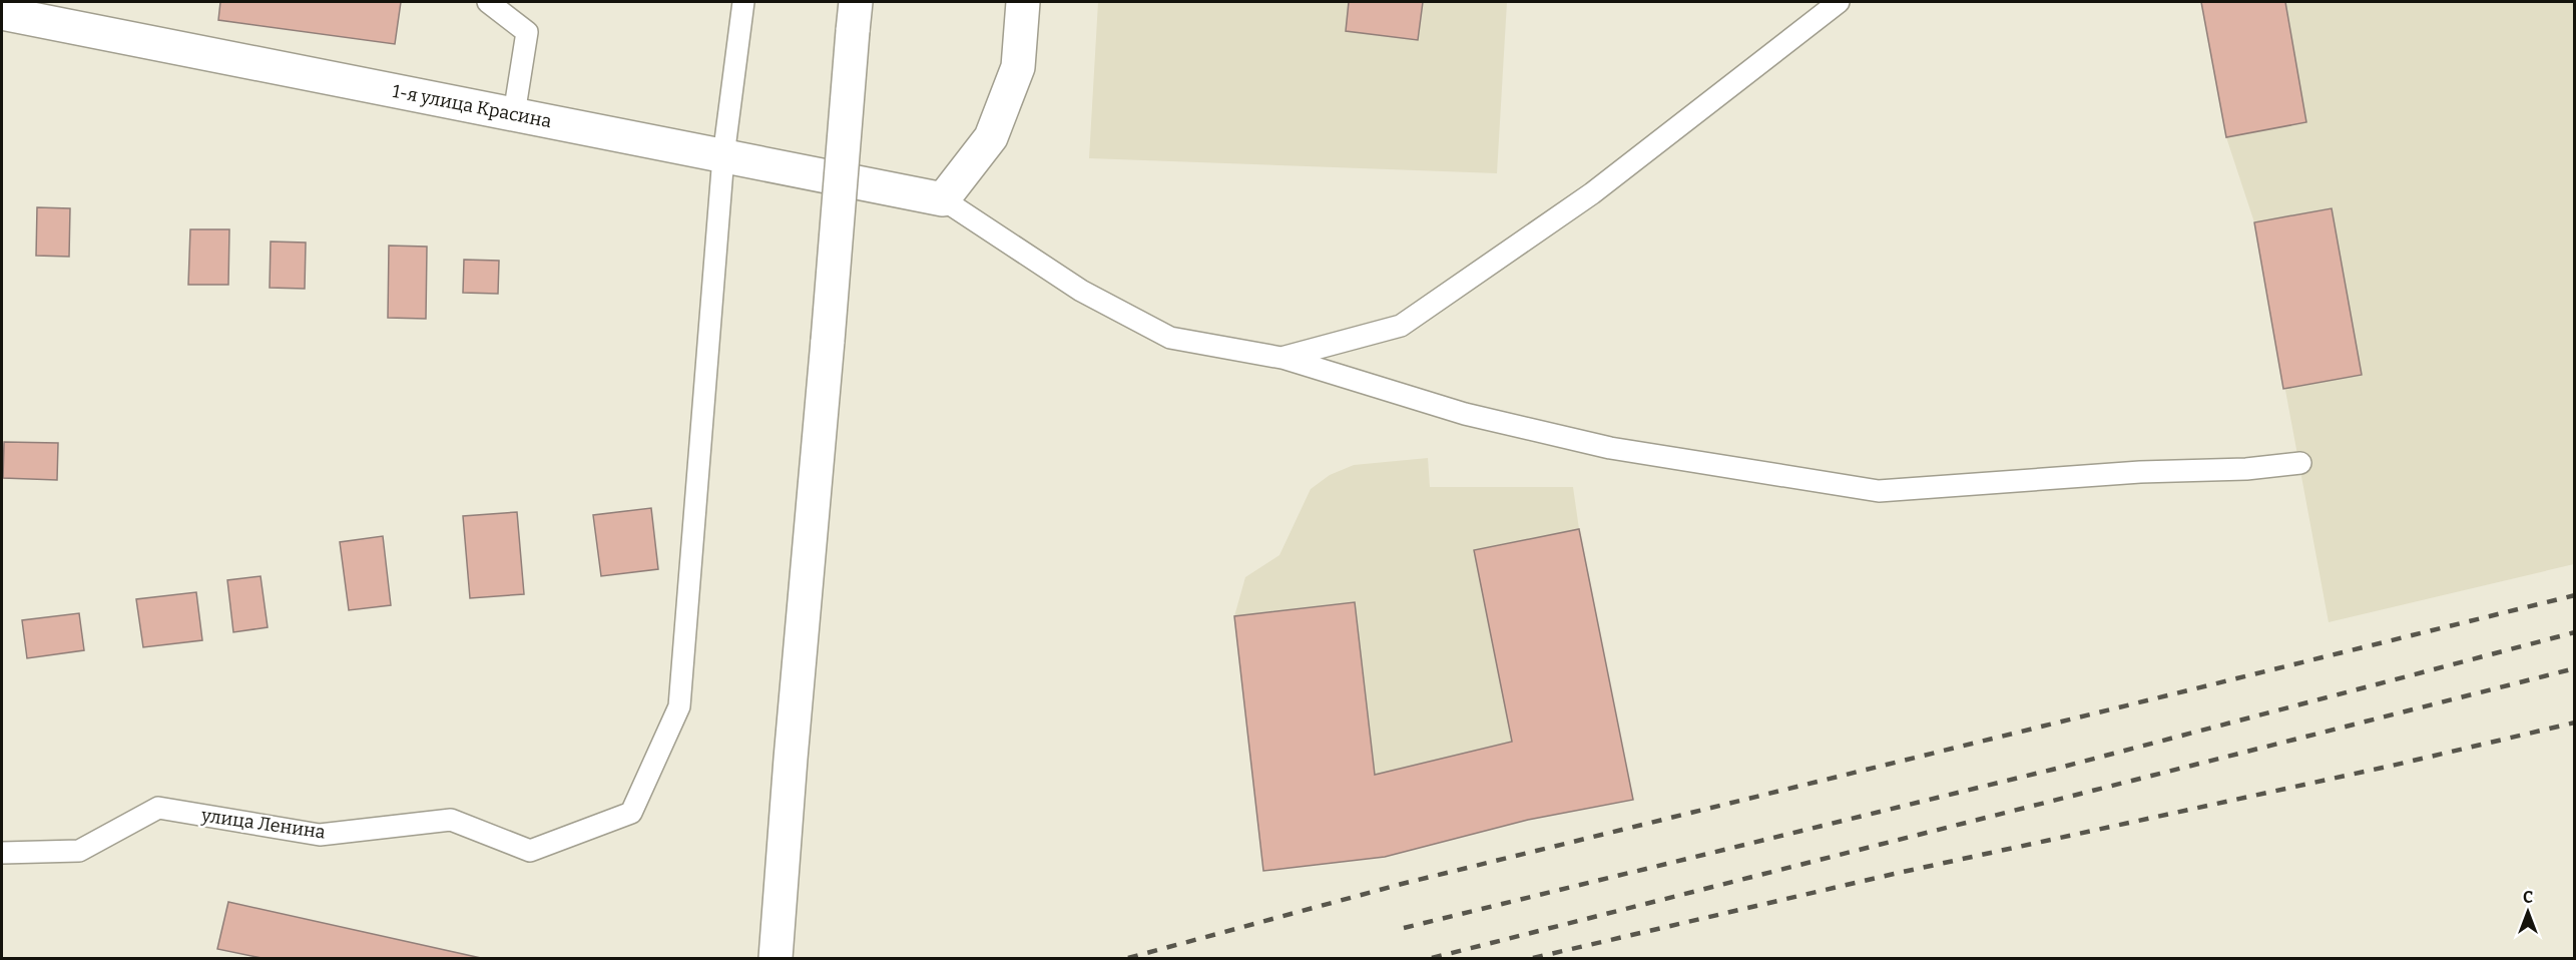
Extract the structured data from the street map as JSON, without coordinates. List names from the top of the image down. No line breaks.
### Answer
{"streets":{"street":["1-я улица Красина"],"lane":["улица Ленина"]},"crossings":[["1-я улица Красина","улица Ленина"]],"north":"top"}
